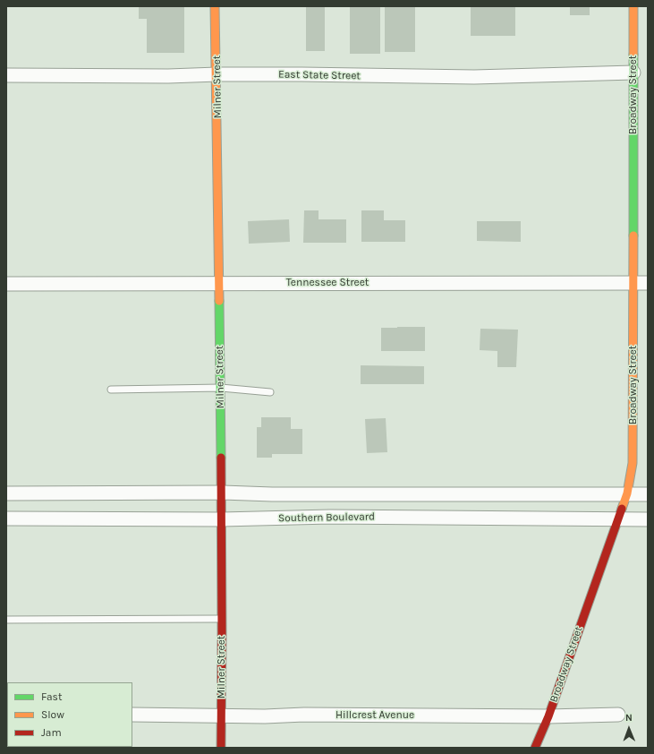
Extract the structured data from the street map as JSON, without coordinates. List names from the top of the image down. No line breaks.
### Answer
{"streets":{"street":["East State Street","Milner Street","Broadway Street","Tennessee Street","Southern Boulevard","Hillcrest Avenue"]},"crossings":[["East State Street","Milner Street"],["East State Street","Broadway Street"],["Milner Street","Tennessee Street"],["Milner Street","Southern Boulevard"],["Milner Street","Hillcrest Avenue"],["Broadway Street","Tennessee Street"],["Broadway Street","Southern Boulevard"],["Broadway Street","Hillcrest Avenue"]],"legend":["Fast","Slow","Jam"],"north":"top"}
